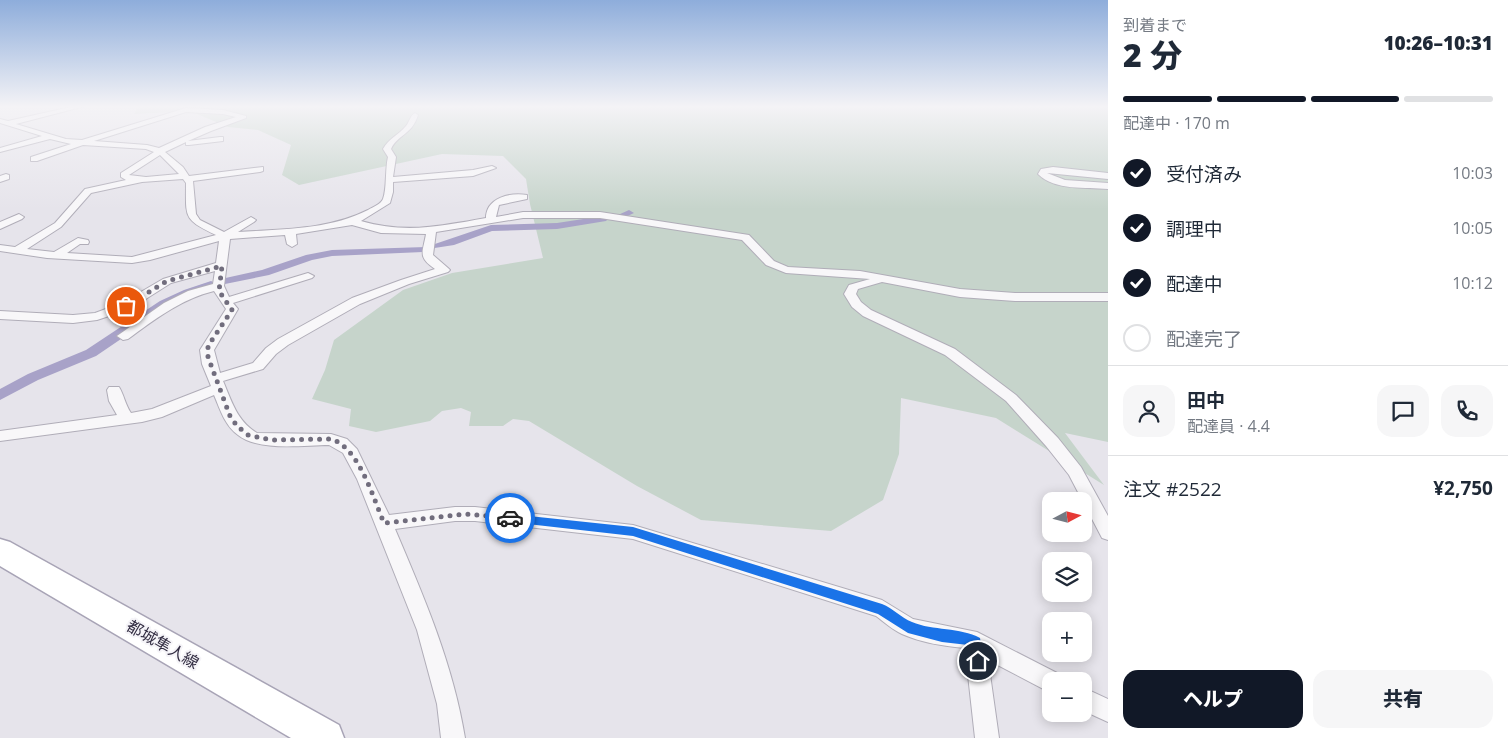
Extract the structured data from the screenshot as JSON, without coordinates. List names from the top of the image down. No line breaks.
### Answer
{"streets":{"main road":["都城隼人線"]},"north":"right","page":{"heading":["2 分","到着まで","10:26–10:31"],"panel":["田中","配達員 · 4.4","注文 #2522","¥2,750"],"bar":"配達中 · 170 m","list":[["受付済み","10:03"],["調理中","10:05"],["配達中","10:12"],"配達完了"],"map_buttons":["+","−"],"buttons":["ヘルプ","共有"]}}
